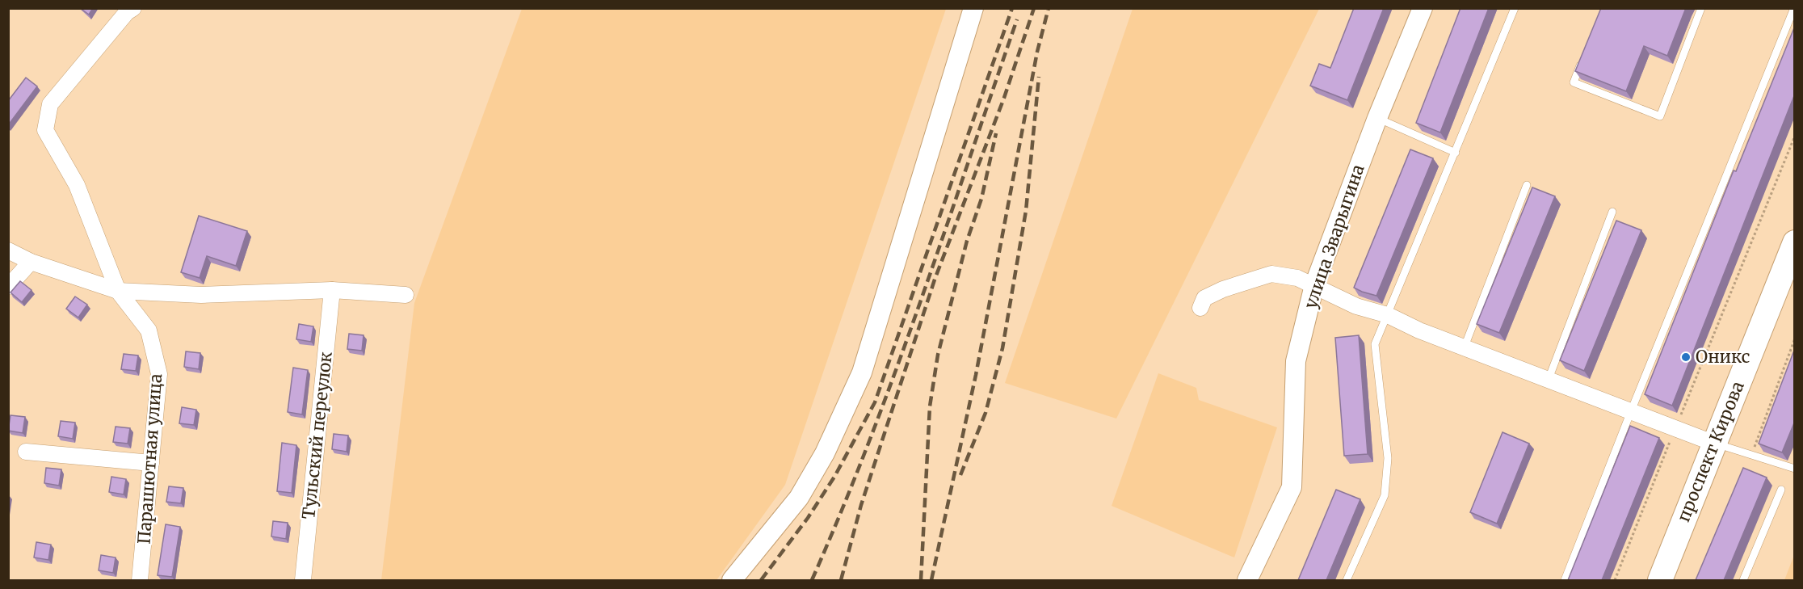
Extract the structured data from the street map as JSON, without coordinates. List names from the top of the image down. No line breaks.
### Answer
{"streets":{"main road":["проспект Кирова"],"street":["улица Зварыгина","Тульский переулок","Парашютная улица"]},"places":["Оникс"]}
